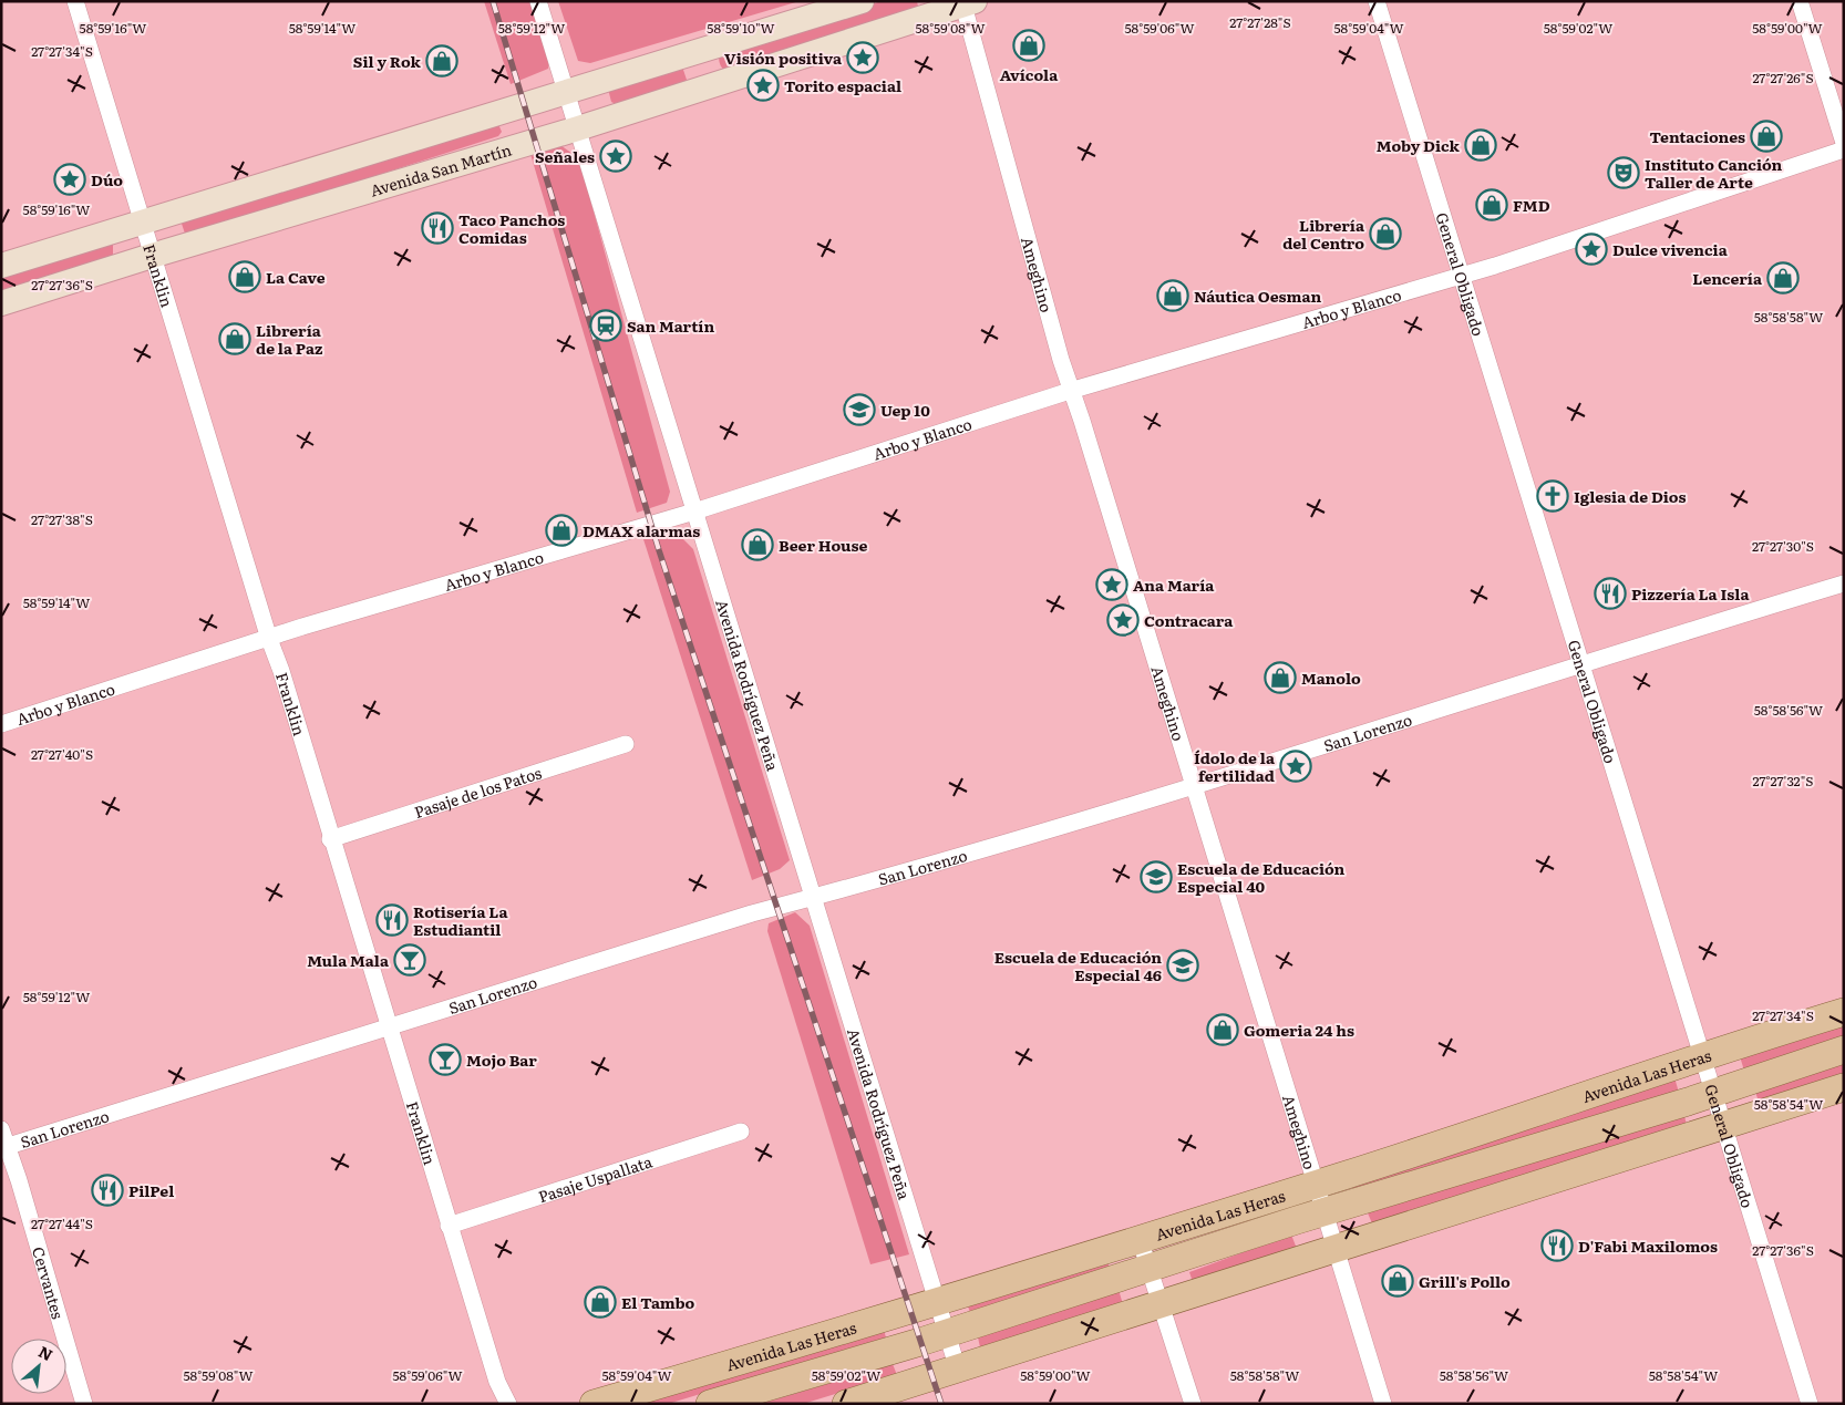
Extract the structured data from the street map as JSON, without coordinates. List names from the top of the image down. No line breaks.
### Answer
{"streets":{"main road":["Avenida San Martín","Avenida Las Heras"],"street":["General Obligado","Franklin","Ameghino","Arbo y Blanco","Avenida Rodríguez Peña","San Lorenzo","Pasaje de los Patos","Pasaje Uspallata","Cervantes"]},"crossings":[["Avenida San Martín","Franklin"],["Avenida San Martín","Ameghino"],["Avenida San Martín","Avenida Rodríguez Peña"],["General Obligado","Arbo y Blanco"],["General Obligado","San Lorenzo"],["General Obligado","Avenida Las Heras"],["Franklin","Arbo y Blanco"],["Franklin","San Lorenzo"],["Franklin","Pasaje de los Patos"],["Franklin","Pasaje Uspallata"],["Ameghino","Arbo y Blanco"],["Ameghino","San Lorenzo"],["Ameghino","Avenida Las Heras"],["Arbo y Blanco","Avenida Rodríguez Peña"],["Avenida Rodríguez Peña","San Lorenzo"],["Avenida Rodríguez Peña","Avenida Las Heras"],["San Lorenzo","Cervantes"]],"places":{"shop":["Avícola","Sil y Rok","Tentaciones","Moby Dick","FMD","Librería del Centro","La Cave","Lencería","Náutica Oesman","Librería de la Paz","DMAX alarmas","Beer House","Manolo","Gomeria 24 hs","Grill's Pollo","El Tambo"],"place":["Visión positiva","Torito espacial","Señales","Dúo","Dulce vivencia","Ana María","Contracara","Ídolo de la fertilidad"],"theatre":["Instituto Canción Taller de Arte"],"restaurant":["Taco Panchos Comidas","Pizzería La Isla","Rotisería La Estudiantil","PilPel","D'Fabi Maxilomos"],"station":["San Martín"],"school or university":["Uep 10","Escuela de Educación Especial 40","Escuela de Educación Especial 46"],"church":["Iglesia de Dios"],"bar":["Mula Mala","Mojo Bar"]},"north":"top right","coordinates":["27°27'28\"S","58°59'16\"W","58°59'14\"W","58°59'12\"W","58°59'10\"W","58°59'08\"W","58°59'06\"W","58°59'04\"W","58°59'02\"W","58°59'00\"W","27°27'34\"S","27°27'26\"S","27°27'36\"S","58°58'58\"W","27°27'38\"S","27°27'30\"S","58°58'56\"W","27°27'40\"S","27°27'32\"S","58°58'54\"W","27°27'44\"S"]}
